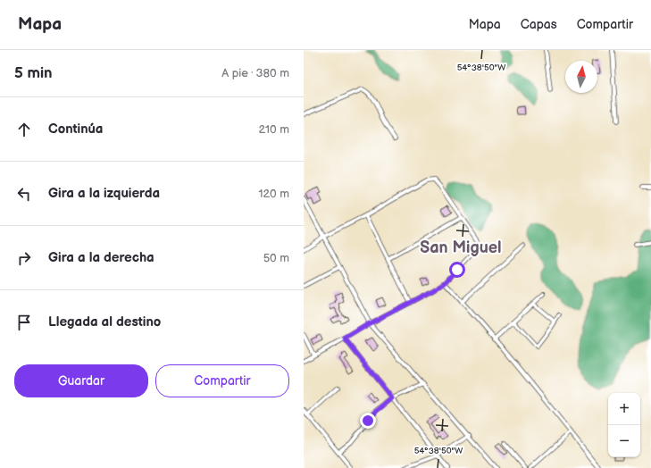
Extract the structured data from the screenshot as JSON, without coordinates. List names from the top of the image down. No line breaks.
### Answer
{"districts":["San Miguel"],"north":"top","page":{"header":"Mapa","nav":["Mapa","Capas","Compartir"],"heading":["5 min","A pie · 380 m"],"list":[["Continúa","210 m"],["Gira a la izquierda","120 m"],["Gira a la derecha","50 m"],"Llegada al destino"],"buttons":["Guardar","Compartir"],"map_buttons":["+","−"]},"coordinates":["54°38'50\"W"]}
